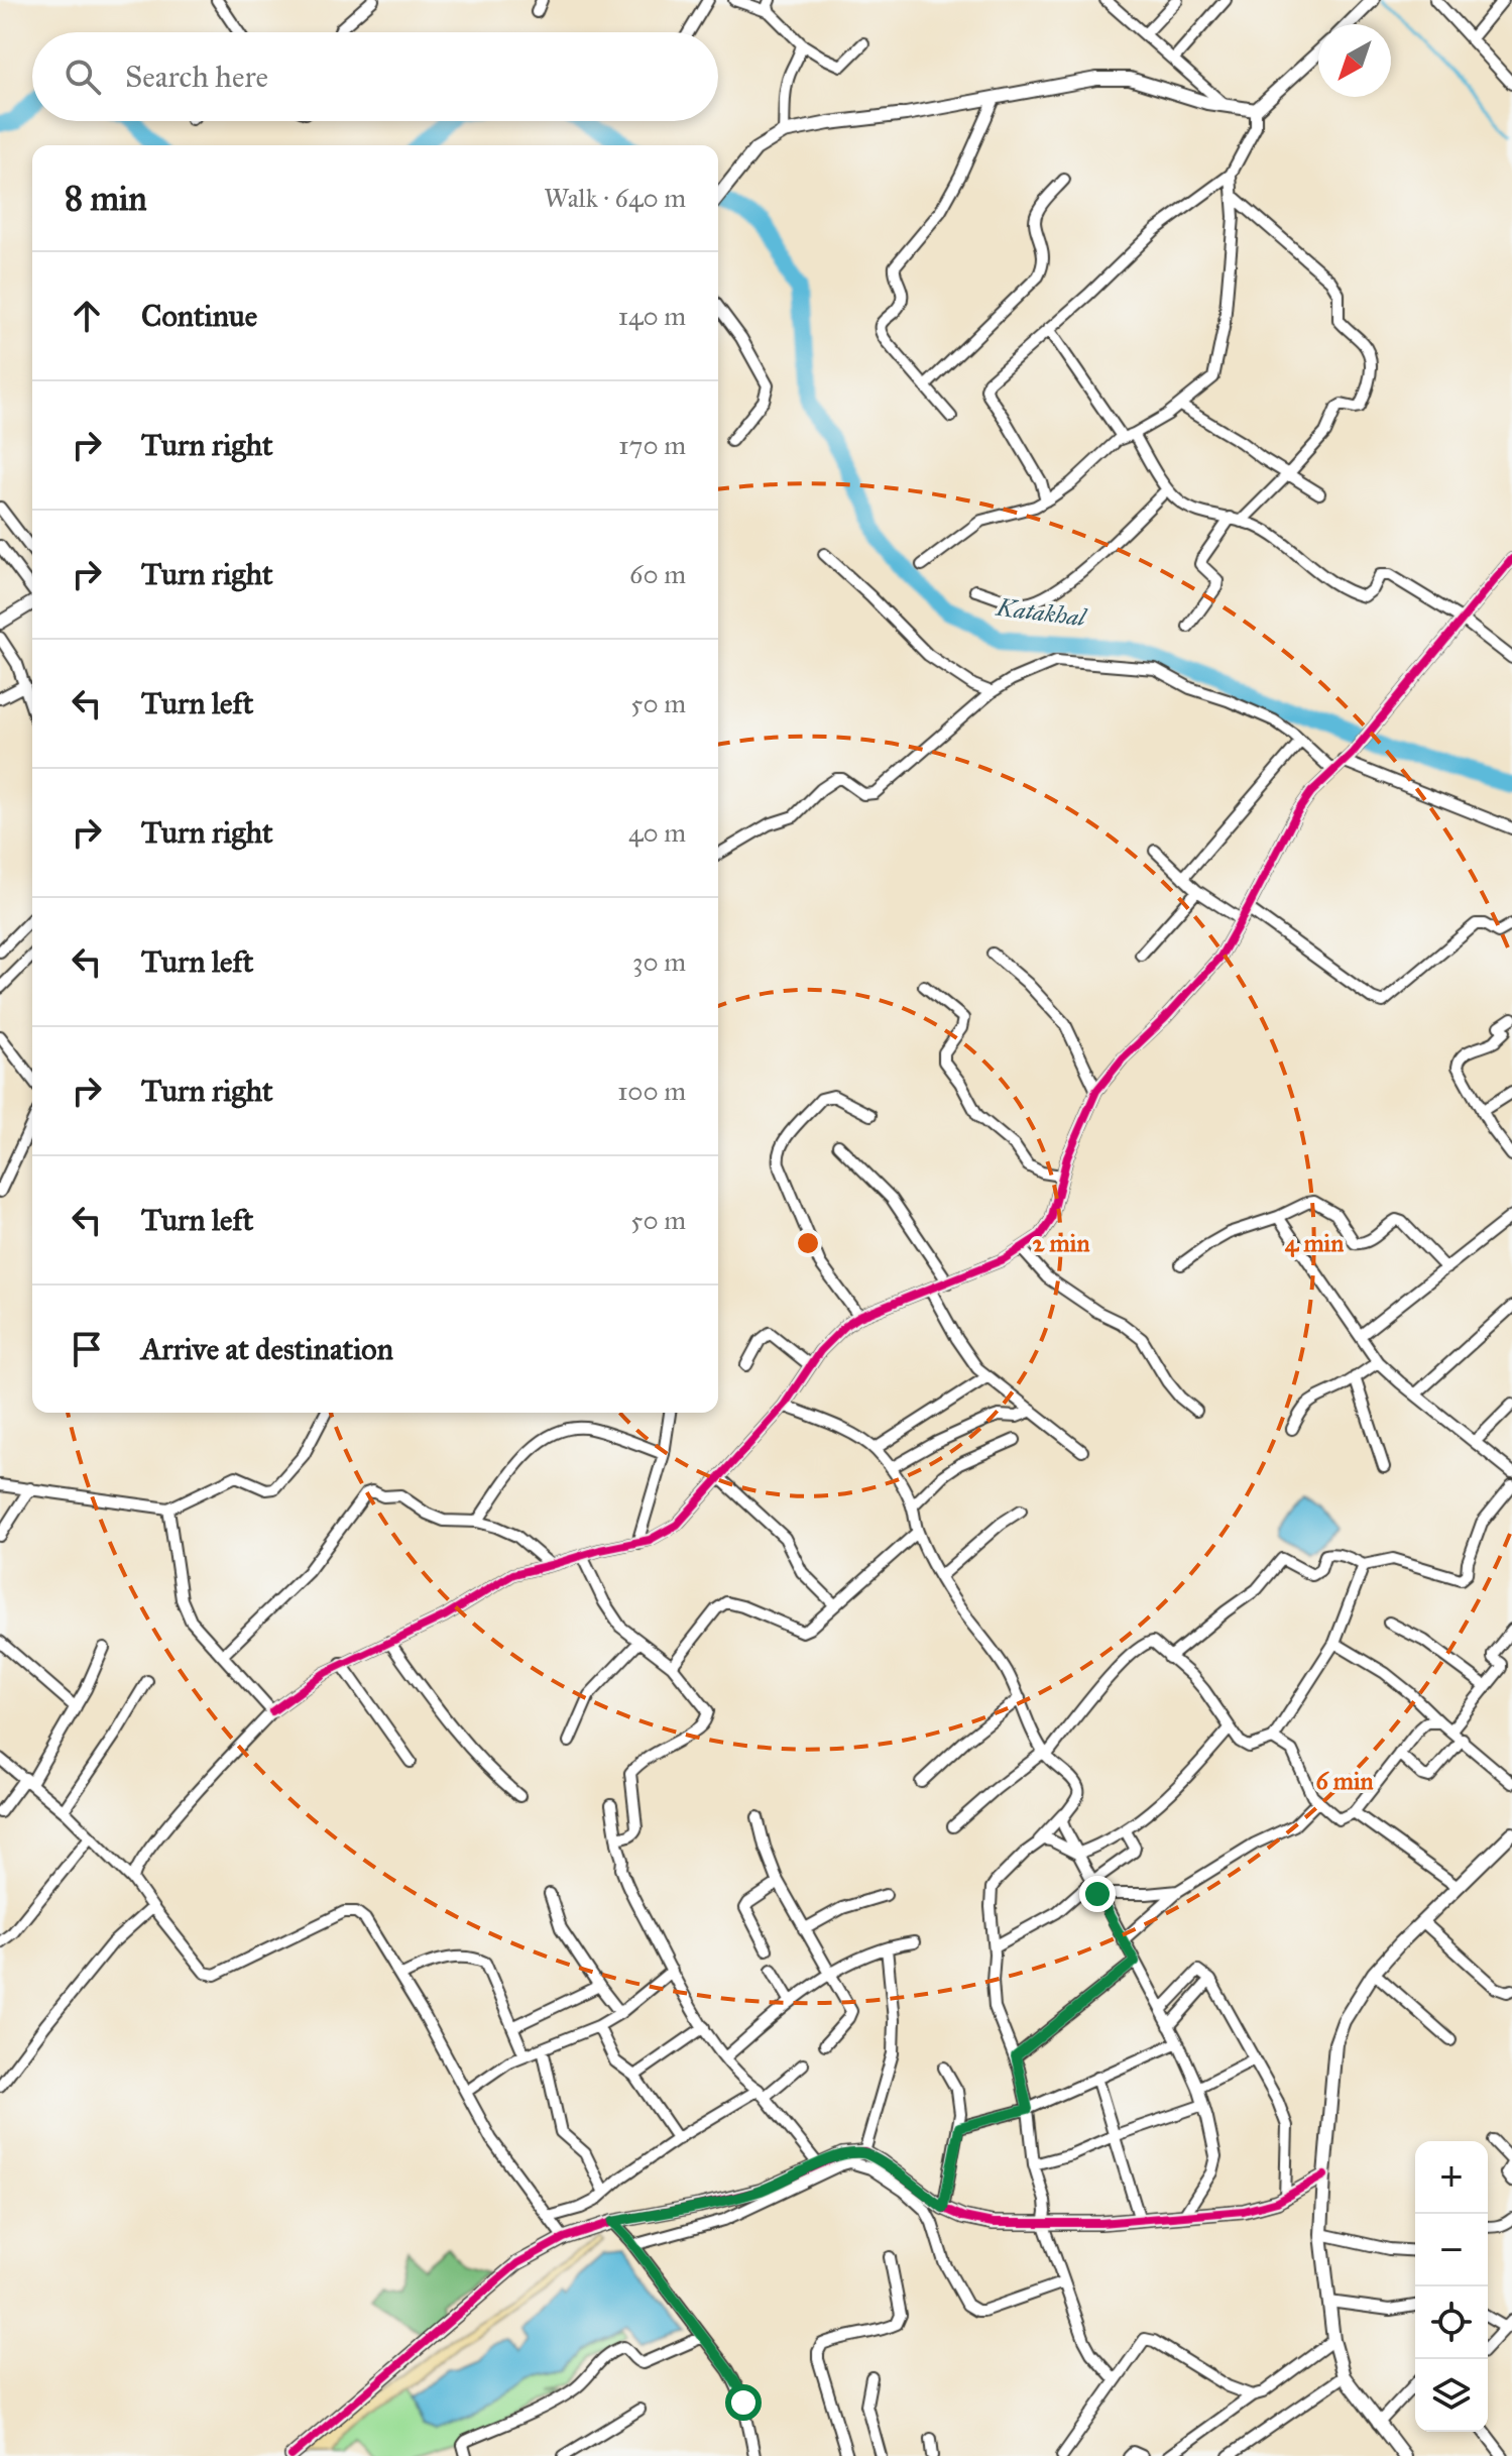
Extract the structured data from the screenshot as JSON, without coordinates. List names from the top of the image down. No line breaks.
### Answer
{"water":["Katakhal"],"north":"bottom left","page":{"search":"Search here","heading":["8 min","Walk · 640 m"],"list":[["Continue","140 m"],["Turn right","170 m"],["Turn right","60 m"],["Turn left","50 m"],["Turn right","40 m"],["Turn left","30 m"],["Turn right","100 m"],["Turn left","50 m"],"Arrive at destination"],"map_buttons":["+","−"]},"rings":["2 min","4 min","6 min"]}
